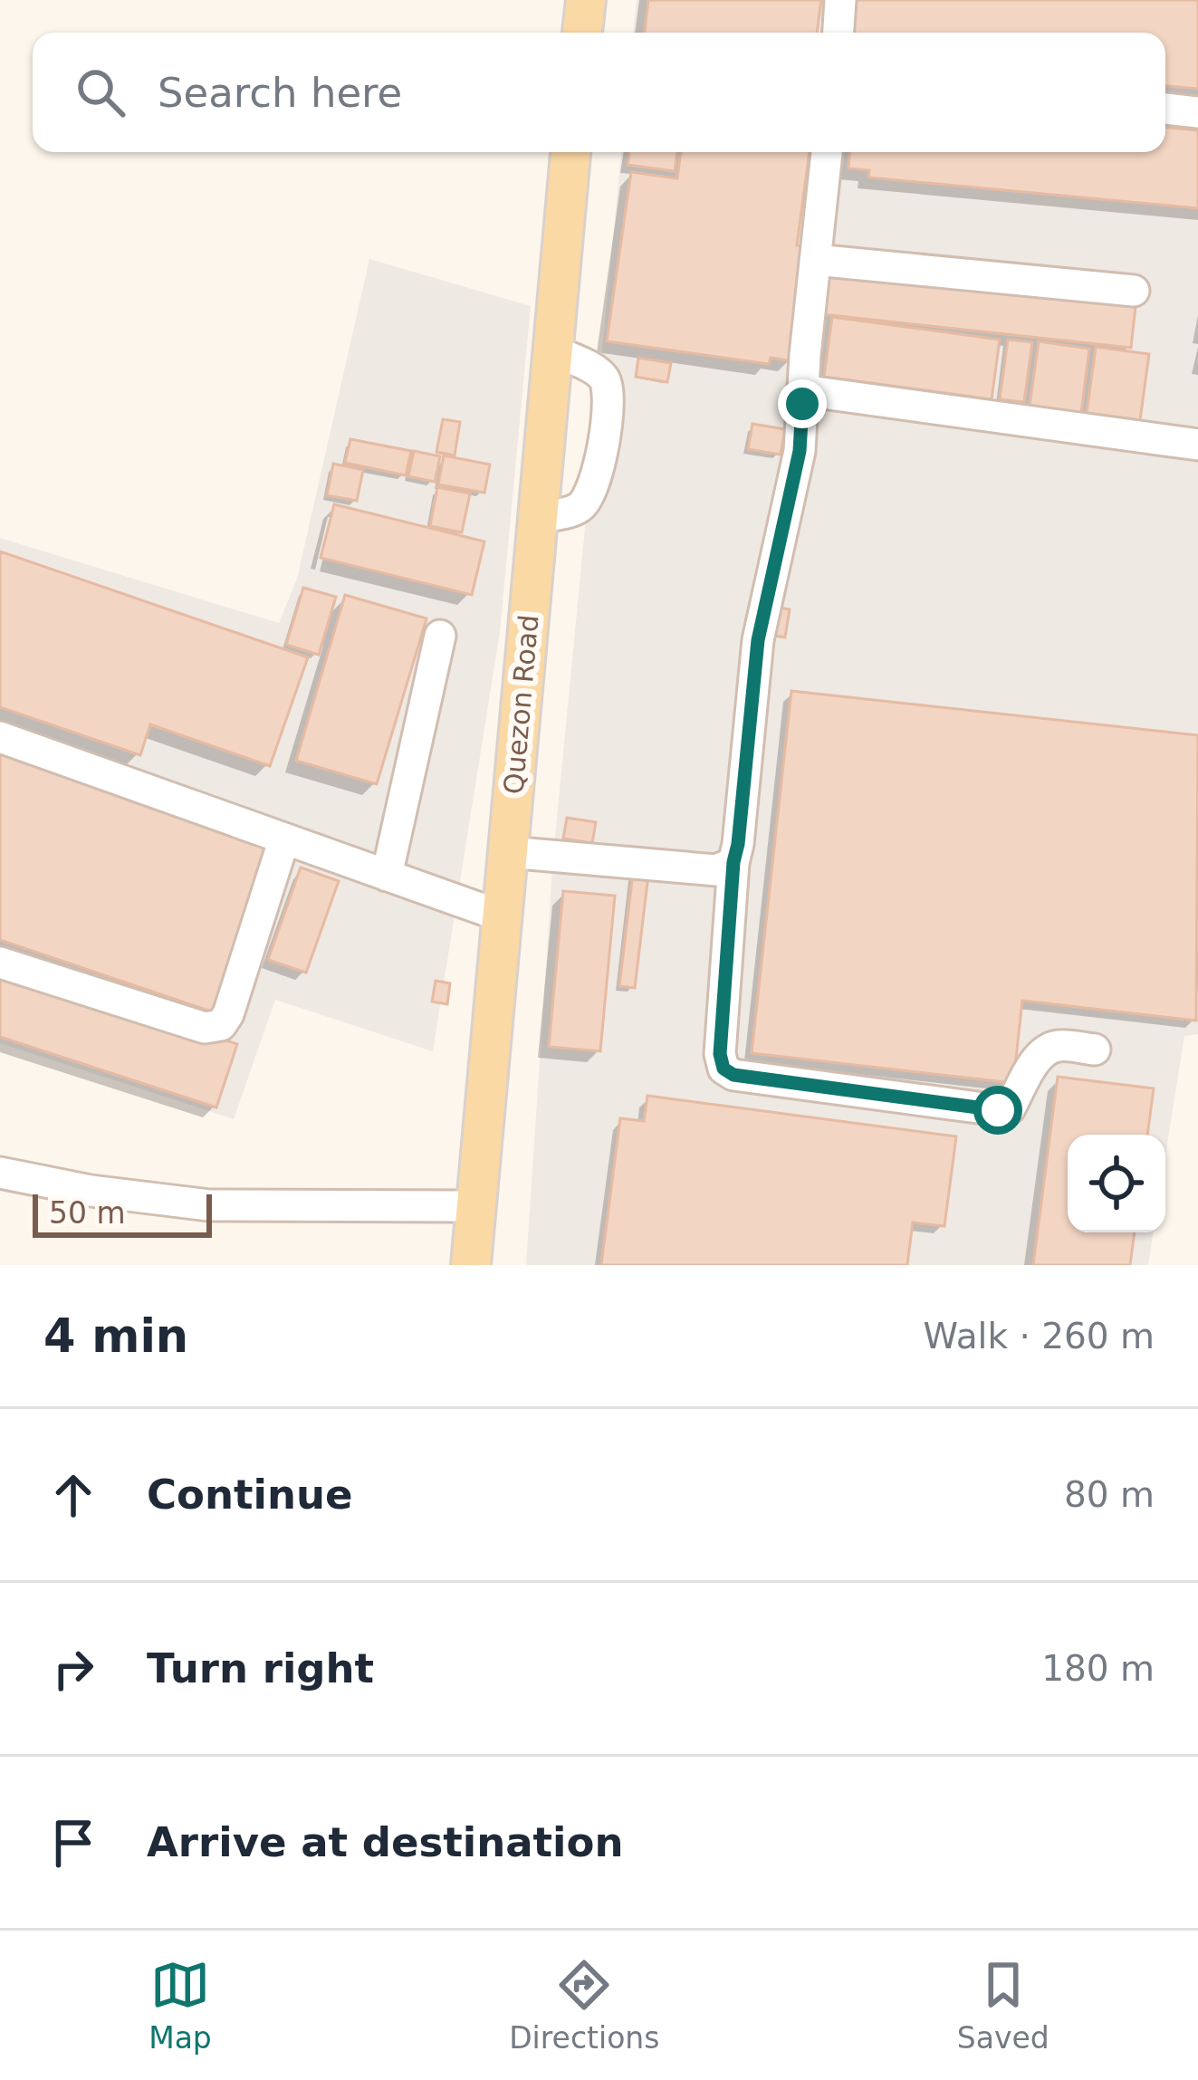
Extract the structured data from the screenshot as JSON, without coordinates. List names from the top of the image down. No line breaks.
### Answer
{"streets":{"main road":["Quezon Road"]},"scale_bar":"50 m","page":{"search":"Search here","scale":"50 m","heading":["4 min","Walk · 260 m"],"list":[["Continue","80 m"],["Turn right","180 m"],"Arrive at destination"],"nav":["Map","Directions","Saved"]}}
